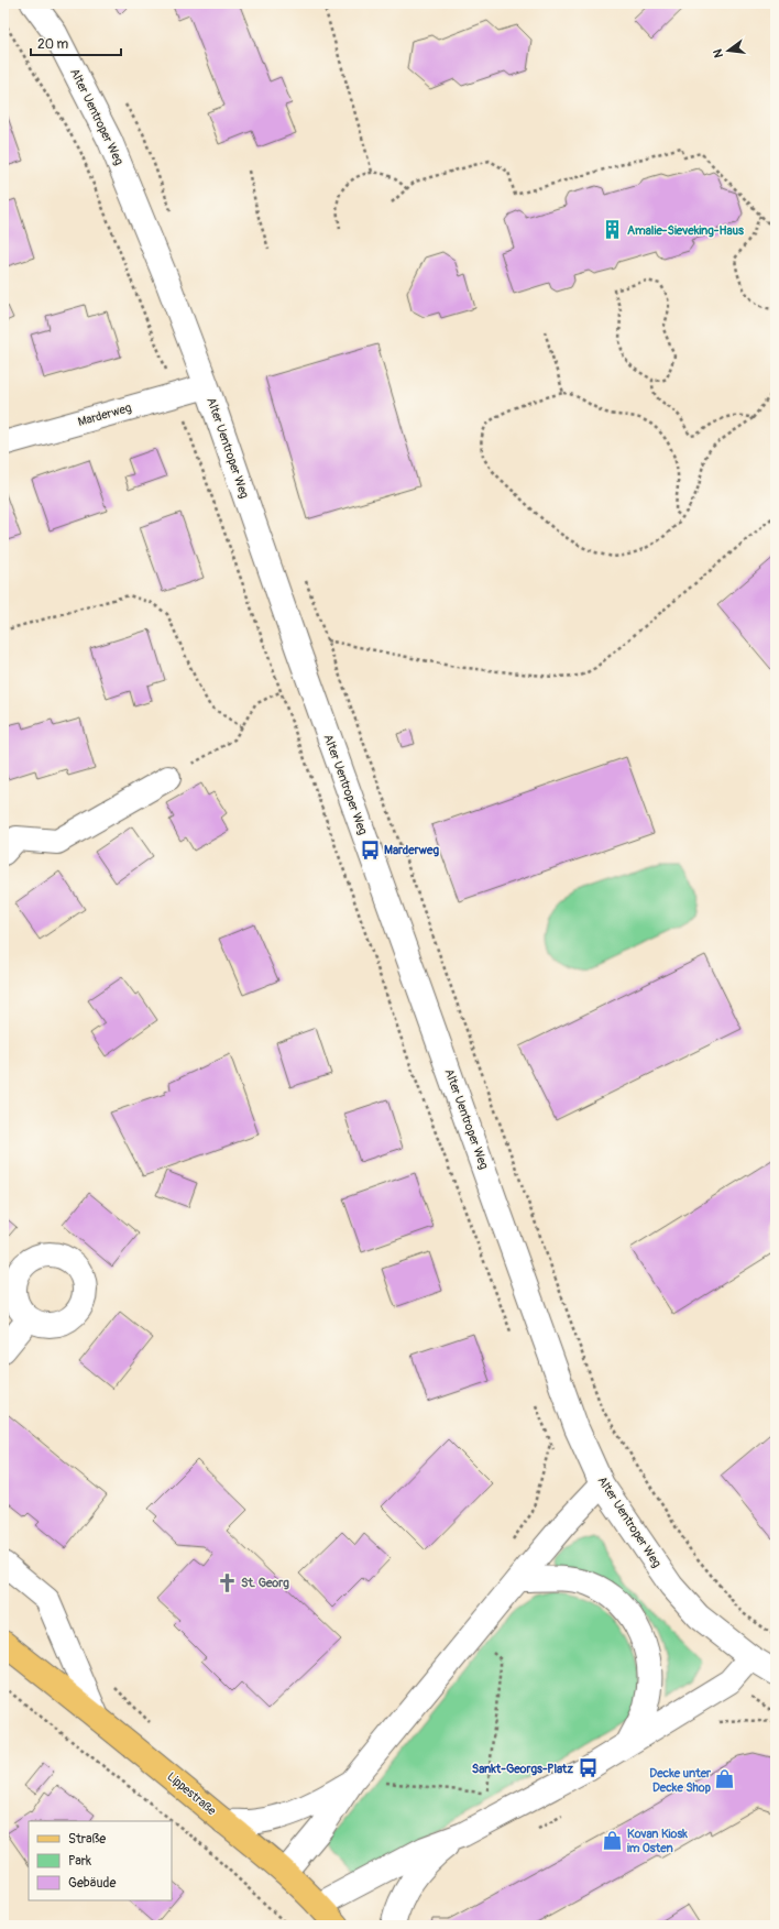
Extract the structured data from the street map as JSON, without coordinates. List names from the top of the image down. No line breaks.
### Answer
{"streets":{"main road":["Lippestraße"],"street":["Alter Uentroper Weg","Marderweg"]},"crossings":[["Alter Uentroper Weg","Marderweg"]],"places":{"building":["Amalie-Sieveking-Haus"],"bus stop":["Marderweg","Sankt-Georgs-Platz"],"church":["St. Georg"],"shop":["Decke unter Decke Shop","Kovan Kiosk im Osten"]},"legend":["Straße","Park","Gebäude"],"scale_bar":"20 m","north":"left"}
